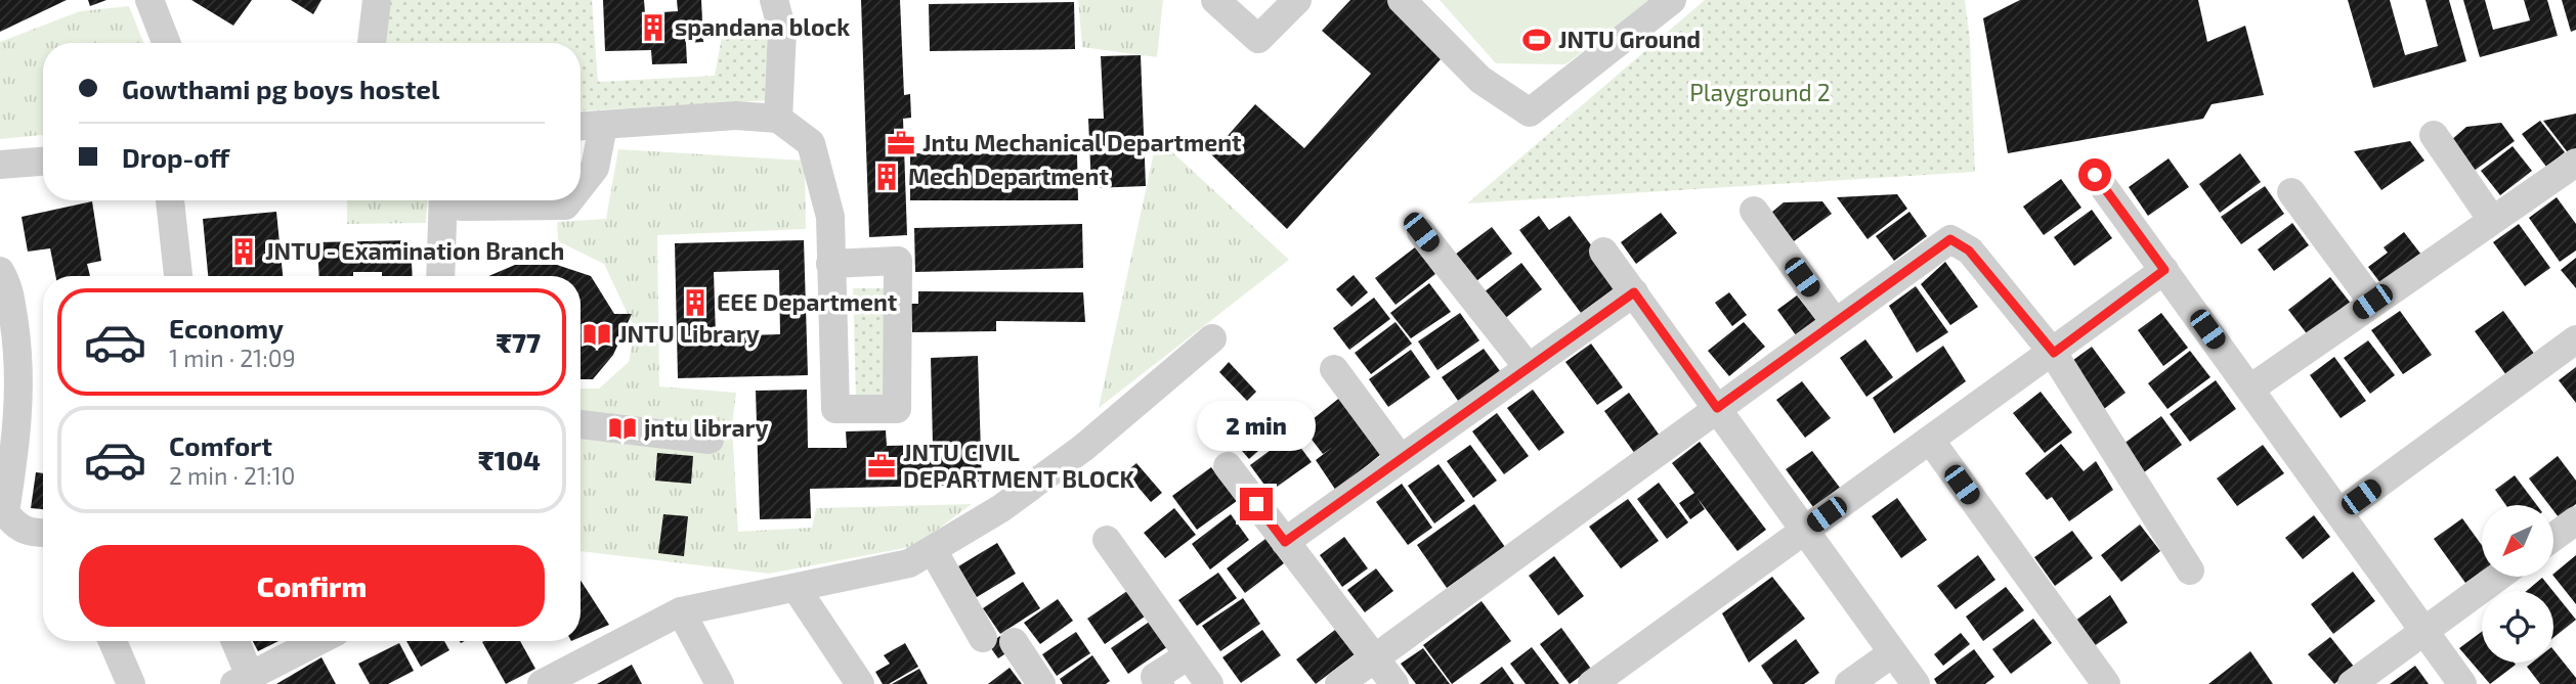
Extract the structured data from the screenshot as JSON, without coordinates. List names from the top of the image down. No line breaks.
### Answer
{"parks":["Playground 2"],"places":{"building":["spandana block","Mech Department","JNTU - Examination Branch","EEE Department"],"sports":["JNTU Ground"],"office":["Jntu Mechanical Department","JNTU CIVIL DEPARTMENT BLOCK"],"library":["JNTU Library","jntu library"]},"north":"bottom left","page":{"banner":["Gowthami pg boys hostel","Drop-off"],"list":[{"name":"Economy","note":"1 min · 21:09","value":"₹77"},{"name":"Comfort","note":"2 min · 21:10","value":"₹104"}],"bubble":"2 min","buttons":"Confirm"}}
